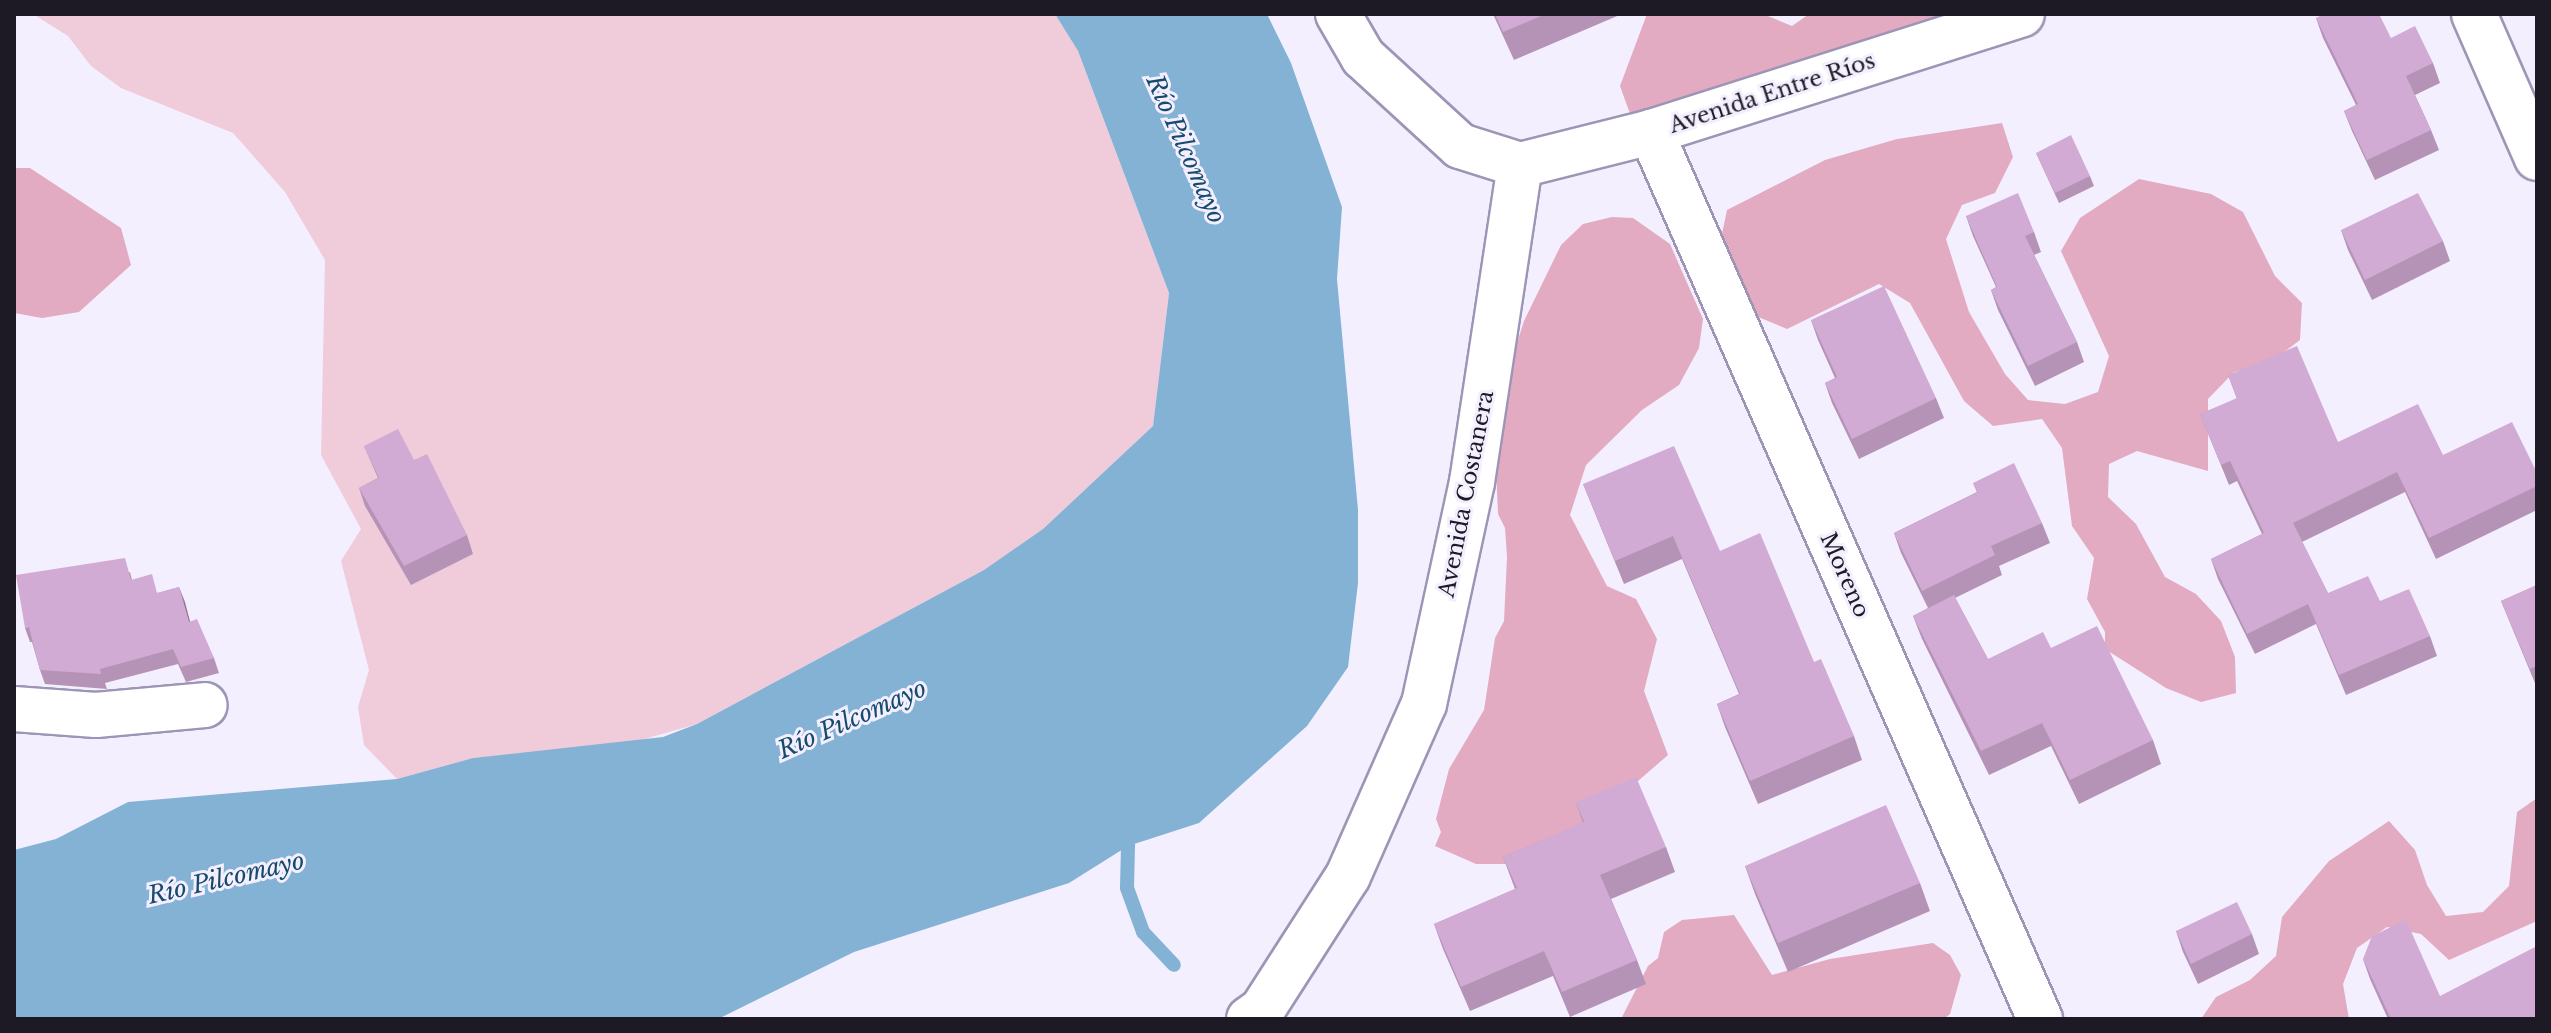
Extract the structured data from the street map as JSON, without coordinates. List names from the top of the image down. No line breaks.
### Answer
{"streets":{"street":["Avenida Entre Ríos","Avenida Costanera","Moreno"]},"crossings":[["Avenida Entre Ríos","Avenida Costanera"],["Avenida Entre Ríos","Moreno"]],"water":["Río Pilcomayo"]}
